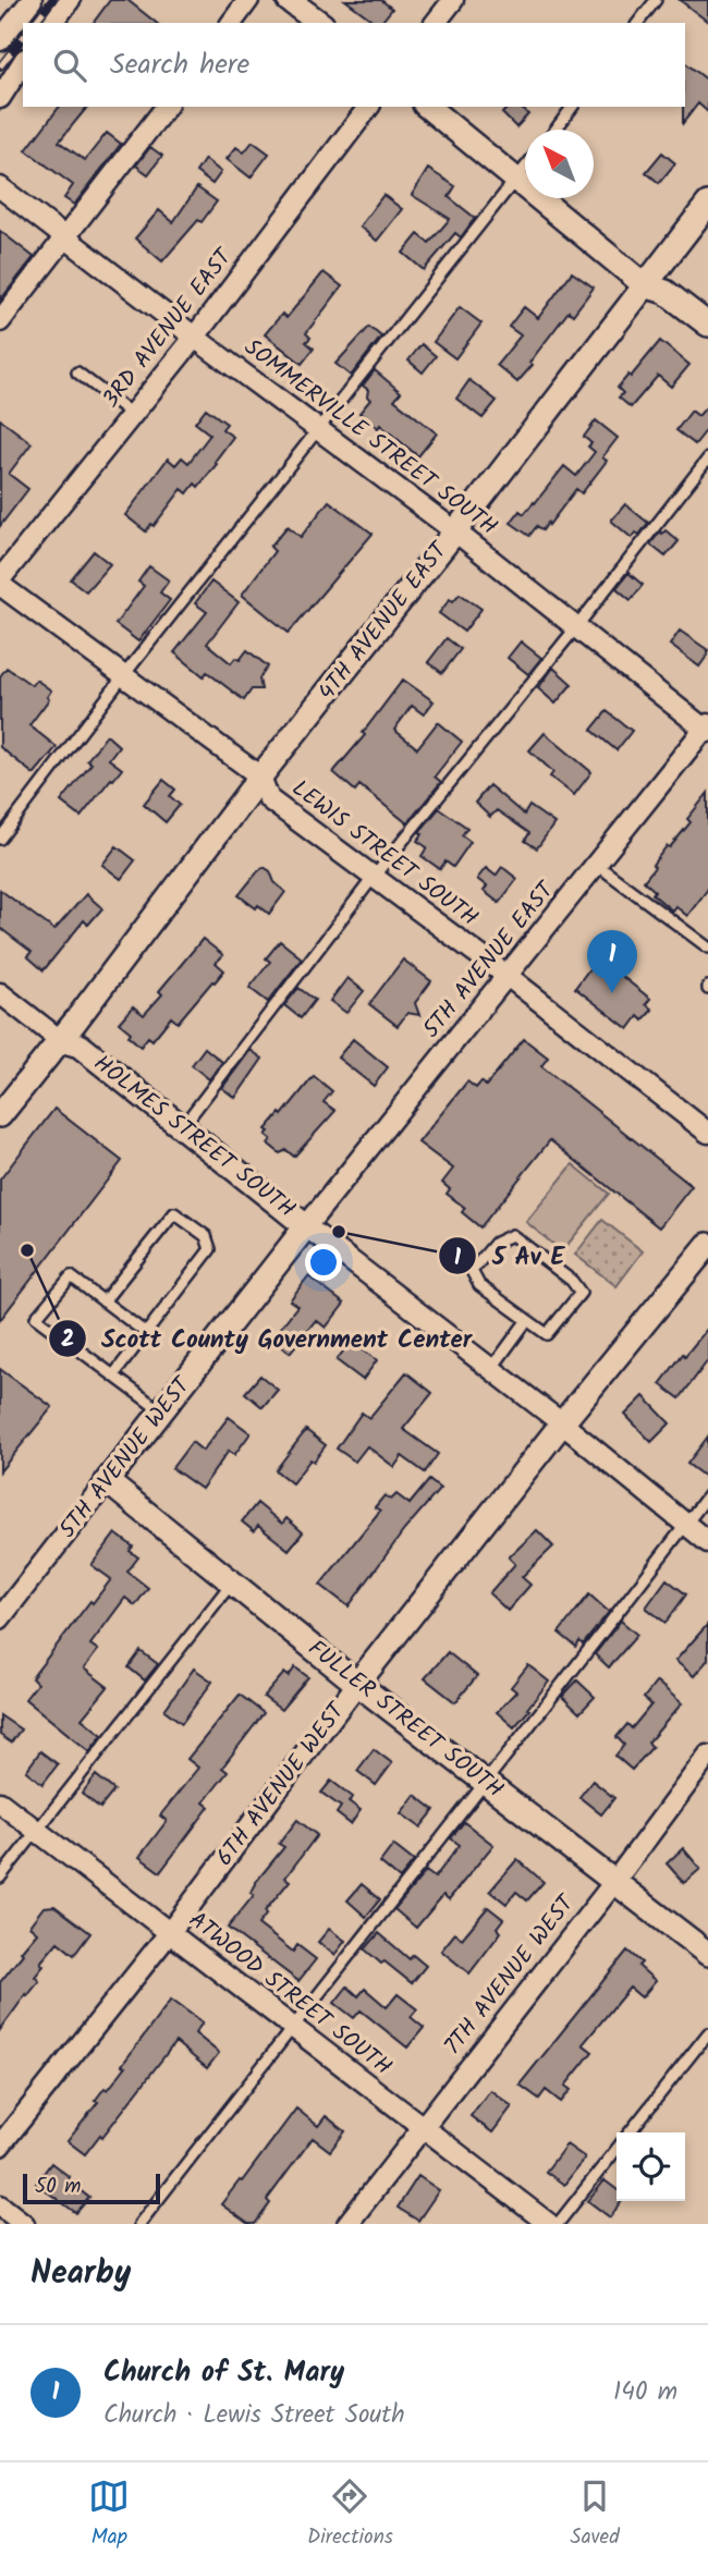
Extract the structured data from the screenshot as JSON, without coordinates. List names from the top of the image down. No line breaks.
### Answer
{"streets":{"street":["3RD AVENUE EAST","SOMMERVILLE STREET SOUTH","4TH AVENUE EAST","LEWIS STREET SOUTH","5TH AVENUE EAST","HOLMES STREET SOUTH","5TH AVENUE WEST","FULLER STREET SOUTH","6TH AVENUE WEST","7TH AVENUE WEST","ATWOOD STREET SOUTH"]},"crossings":[["3RD AVENUE EAST","SOMMERVILLE STREET SOUTH"],["3RD AVENUE EAST","LEWIS STREET SOUTH"],["SOMMERVILLE STREET SOUTH","4TH AVENUE EAST"],["SOMMERVILLE STREET SOUTH","5TH AVENUE EAST"],["4TH AVENUE EAST","LEWIS STREET SOUTH"],["4TH AVENUE EAST","HOLMES STREET SOUTH"],["LEWIS STREET SOUTH","5TH AVENUE EAST"],["5TH AVENUE EAST","HOLMES STREET SOUTH"],["5TH AVENUE EAST","5TH AVENUE WEST"],["HOLMES STREET SOUTH","5TH AVENUE WEST"],["HOLMES STREET SOUTH","6TH AVENUE WEST"],["5TH AVENUE WEST","FULLER STREET SOUTH"],["FULLER STREET SOUTH","6TH AVENUE WEST"],["FULLER STREET SOUTH","7TH AVENUE WEST"],["6TH AVENUE WEST","ATWOOD STREET SOUTH"],["7TH AVENUE WEST","ATWOOD STREET SOUTH"]],"places":["5 Av E","Scott County Government Center"],"scale_bar":"50 m","north":"top left","page":{"search":"Search here","pins":"1","scale":"50 m","heading":"Nearby","list":[{"mark":"1","name":"Church of St. Mary","note":"Church · Lewis Street South","value":"140 m"}],"nav":["Map","Directions","Saved"]}}
